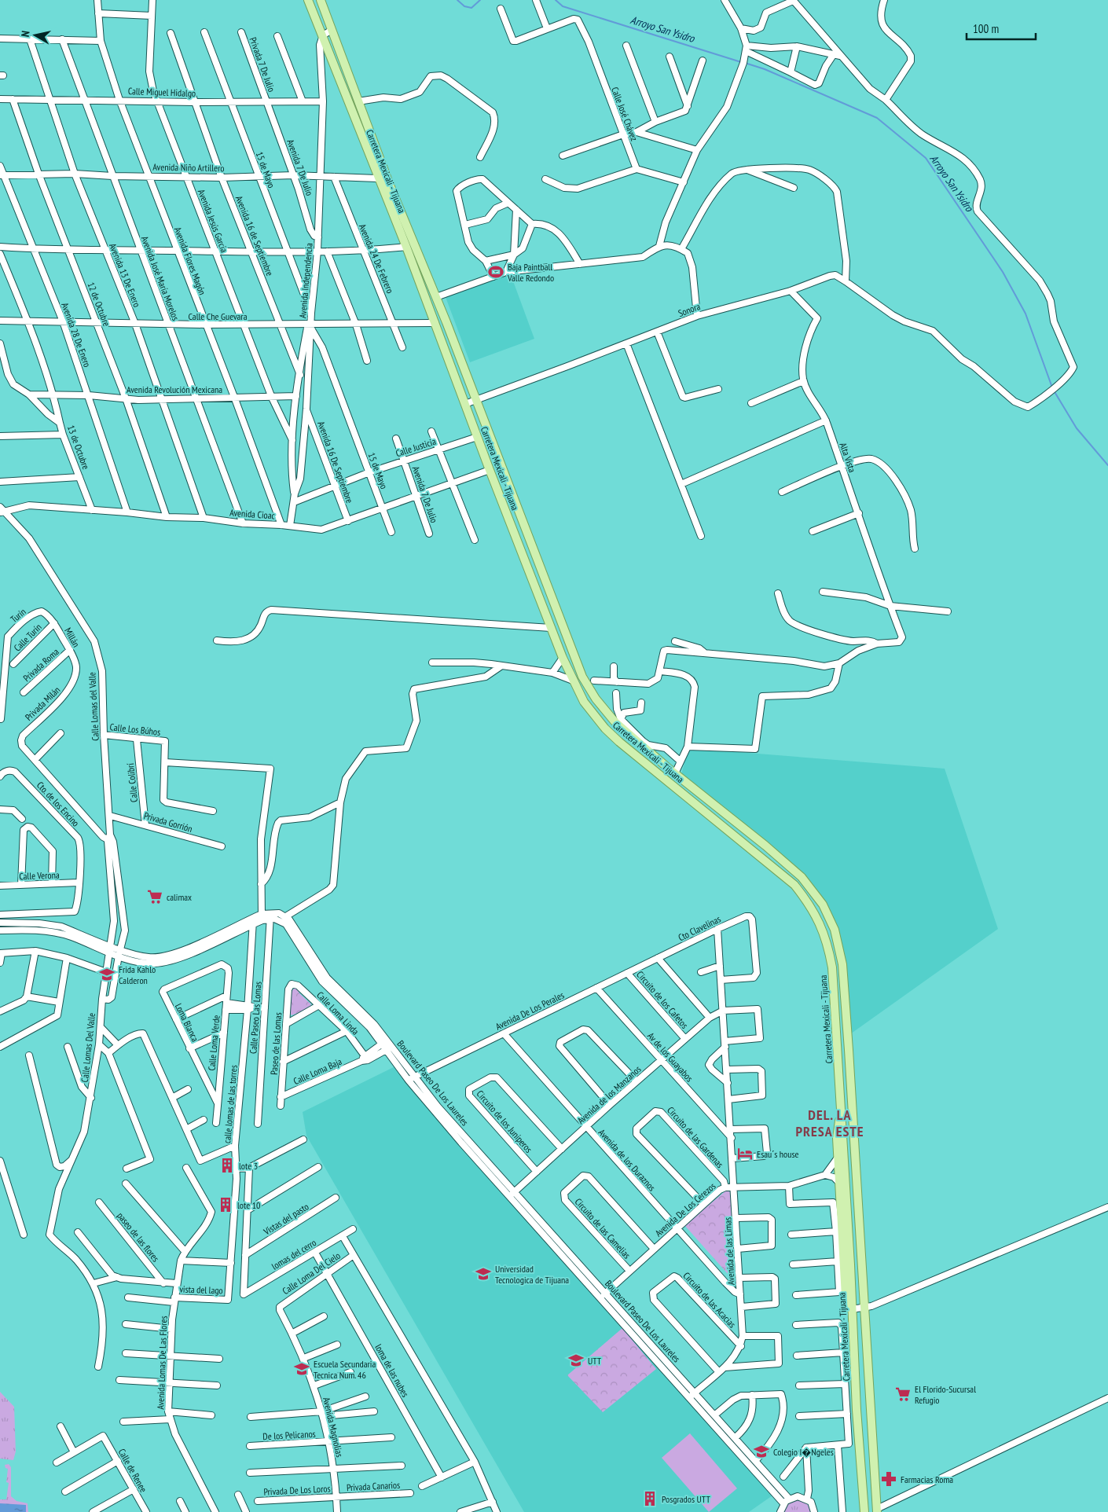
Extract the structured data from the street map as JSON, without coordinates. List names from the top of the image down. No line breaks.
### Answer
{"streets":{"main road":["Carretera Mexicali - Tijuana"],"street":["Privada 7 De Julio","Calle Miguel Hidalgo","Calle José Chávez","Avenida Niño Artillero","Avenida 7 De Julio","15 de Mayo","Avenida Jesús García","Avenida 16 de Septiembre","Avenida 24 De Febrero","Avenida Flores Magón","Avenida 13 De Enero","Avenida José María Morelos","Avenida Independencia","12 de Octubre","Sonora","Calle Che Guevara","Avenida 28 De Enero","Avenida Revolución Mexicana","13 de Octubre","Calle Justicia","Alta Vista","Avenida 16 De Septiembre","Avenida Cioac","Turín","Calle Turín","Millán","Privada Roma","Privada Milán","Calle Lomas del Valle","Calle Los Búhos","Calle Colibrí","Cto. de los Encino","Privada Gorrión","Calle Verona","Cto Clavelinas","Circuito de los Cafetos","Avenida De Los Perales","Calle Loma Linda","Calle Paseo Las Lomas","Loma Blanca","Calle Loma Verde","Paseo de las Lomas","Calle Lomas Del Valle","Av de los Guayabos","Calle Loma Baja","Boulevard Paseo De Los Laureles","Avenida de los Manzanos","calle lomas de las torres","Circuito de los Juníperos","Circuito de las Gardenas","Avenida de los Duraznos","Avenida De Los Cerezos","Vistas del pasto","Circuito de las Camelias","paseo de las flores","Avenida de las Limas","lomas del cerro","Calle Loma Del Cielo","vista del lago","Circuito de las Acacias","Avenida Lomas De Las Flores","loma de las nubes","Avenida Magnolias","De los Pelicanos","Calle de Renee","Privada Canarios","Privada De Los Loros"]},"crossings":[["Privada 7 De Julio","Calle Miguel Hidalgo"],["Privada 7 De Julio","Avenida 7 De Julio"],["Calle Miguel Hidalgo","Avenida 7 De Julio"],["Calle Miguel Hidalgo","15 de Mayo"],["Calle Miguel Hidalgo","Avenida Jesús García"],["Calle Miguel Hidalgo","Avenida 16 de Septiembre"],["Calle Miguel Hidalgo","Avenida Flores Magón"],["Calle Miguel Hidalgo","Avenida 13 De Enero"],["Calle Miguel Hidalgo","Avenida José María Morelos"],["Calle Miguel Hidalgo","Avenida Independencia"],["Calle Miguel Hidalgo","12 de Octubre"],["Avenida Niño Artillero","Avenida 7 De Julio"],["Avenida Niño Artillero","15 de Mayo"],["Avenida Niño Artillero","Carretera Mexicali - Tijuana"],["Avenida Niño Artillero","Avenida Jesús García"],["Avenida Niño Artillero","Avenida 16 de Septiembre"],["Avenida Niño Artillero","Avenida 24 De Febrero"],["Avenida Niño Artillero","Avenida Flores Magón"],["Avenida Niño Artillero","Avenida 13 De Enero"],["Avenida Niño Artillero","Avenida José María Morelos"],["Avenida Niño Artillero","Avenida Independencia"],["Avenida Niño Artillero","12 de Octubre"],["Avenida Niño Artillero","Avenida 28 De Enero"],["Avenida 7 De Julio","Avenida Independencia"],["Avenida 7 De Julio","Calle Justicia"],["Avenida 7 De Julio","Avenida Cioac"],["15 de Mayo","Avenida Independencia"],["15 de Mayo","Calle Che Guevara"],["15 de Mayo","Calle Justicia"],["15 de Mayo","Avenida Cioac"],["Carretera Mexicali - Tijuana","Avenida Independencia"],["Carretera Mexicali - Tijuana","Sonora"],["Carretera Mexicali - Tijuana","Calle Che Guevara"],["Carretera Mexicali - Tijuana","Calle Justicia"],["Carretera Mexicali - Tijuana","Avenida Cioac"],["Avenida Jesús García","Calle Che Guevara"],["Avenida Jesús García","Avenida Revolución Mexicana"],["Avenida 16 de Septiembre","Calle Che Guevara"],["Avenida 24 De Febrero","Calle Che Guevara"],["Avenida Flores Magón","Calle Che Guevara"],["Avenida Flores Magón","Avenida Revolución Mexicana"],["Avenida Flores Magón","Avenida Cioac"],["Avenida 13 De Enero","Calle Che Guevara"],["Avenida 13 De Enero","Avenida Revolución Mexicana"],["Avenida 13 De Enero","Avenida Cioac"],["Avenida José María Morelos","Calle Che Guevara"],["Avenida José María Morelos","Avenida Revolución Mexicana"],["Avenida José María Morelos","Avenida Cioac"],["Avenida Independencia","Calle Che Guevara"],["Avenida Independencia","Calle Justicia"],["Avenida Independencia","Avenida 16 De Septiembre"],["Avenida Independencia","Avenida Cioac"],["12 de Octubre","Calle Che Guevara"],["12 de Octubre","Avenida Revolución Mexicana"],["12 de Octubre","Avenida Cioac"],["Calle Che Guevara","Avenida 28 De Enero"],["Avenida 28 De Enero","Avenida Revolución Mexicana"],["Avenida 28 De Enero","Avenida Cioac"],["Avenida Revolución Mexicana","13 de Octubre"],["13 de Octubre","Avenida Cioac"],["Calle Justicia","Avenida 16 De Septiembre"],["Avenida 16 De Septiembre","Avenida Cioac"],["Avenida Cioac","Calle Lomas del Valle"],["Turín","Millán"],["Calle Turín","Millán"],["Millán","Privada Roma"],["Millán","Privada Milán"],["Calle Lomas del Valle","Calle Los Búhos"],["Calle Lomas del Valle","Privada Gorrión"],["Calle Lomas del Valle","Calle Lomas Del Valle"],["Calle Los Búhos","Calle Colibrí"],["Calle Los Búhos","Privada Gorrión"],["Calle Colibrí","Privada Gorrión"],["Cto. de los Encino","Calle Verona"],["Cto Clavelinas","Avenida De Los Perales"],["Cto Clavelinas","Avenida de las Limas"],["Circuito de los Cafetos","Avenida De Los Perales"],["Circuito de los Cafetos","Avenida de los Manzanos"],["Avenida De Los Perales","Av de los Guayabos"],["Avenida De Los Perales","Boulevard Paseo De Los Laureles"],["Avenida De Los Perales","Avenida de los Duraznos"],["Calle Loma Linda","Paseo de las Lomas"],["Calle Loma Linda","Calle Loma Baja"],["Calle Paseo Las Lomas","Boulevard Paseo De Los Laureles"],["Loma Blanca","Calle Loma Verde"],["Paseo de las Lomas","Calle Loma Baja"],["Av de los Guayabos","Avenida de los Manzanos"],["Av de los Guayabos","Avenida de las Limas"],["Calle Loma Baja","Boulevard Paseo De Los Laureles"],["Boulevard Paseo De Los Laureles","Avenida de los Manzanos"],["Boulevard Paseo De Los Laureles","Avenida De Los Cerezos"],["Boulevard Paseo De Los Laureles","Avenida de las Limas"],["Avenida de los Manzanos","Circuito de los Juníperos"],["Avenida de los Manzanos","Avenida de los Duraznos"],["Avenida de los Manzanos","Avenida de las Limas"],["calle lomas de las torres","vista del lago"],["Circuito de las Gardenas","Avenida De Los Cerezos"],["Avenida de los Duraznos","Avenida De Los Cerezos"],["Avenida de los Duraznos","Avenida de las Limas"],["Avenida De Los Cerezos","Circuito de las Camelias"],["Avenida De Los Cerezos","Avenida de las Limas"],["Vistas del pasto","lomas del cerro"],["Avenida de las Limas","Circuito de las Acacias"],["lomas del cerro","loma de las nubes"],["Calle Loma Del Cielo","loma de las nubes"],["Calle Loma Del Cielo","Avenida Magnolias"],["vista del lago","Avenida Lomas De Las Flores"],["Avenida Magnolias","De los Pelicanos"],["Avenida Magnolias","Privada Canarios"],["Avenida Magnolias","Privada De Los Loros"],["Privada Canarios","Privada De Los Loros"]],"districts":["DEL. LA PRESA ESTE"],"water":["Arroyo San Ysidro"],"places":{"sports":["Baja Paintball Valle Redondo"],"supermarket":["calimax","El Florido-Sucursal Refugio"],"school or university":["Frida Kahlo Calderon","Universidad Tecnologica de Tijuana","UTT","Escuela Secundaria Tecnica Num. 46","Colegio I�Ngeles"],"hotel":["Esau´s house"],"building":["lote 3","lote 10","Posgrados UTT"],"pharmacy":["Farmacias Roma"]},"scale_bar":"100 m","north":"left"}
